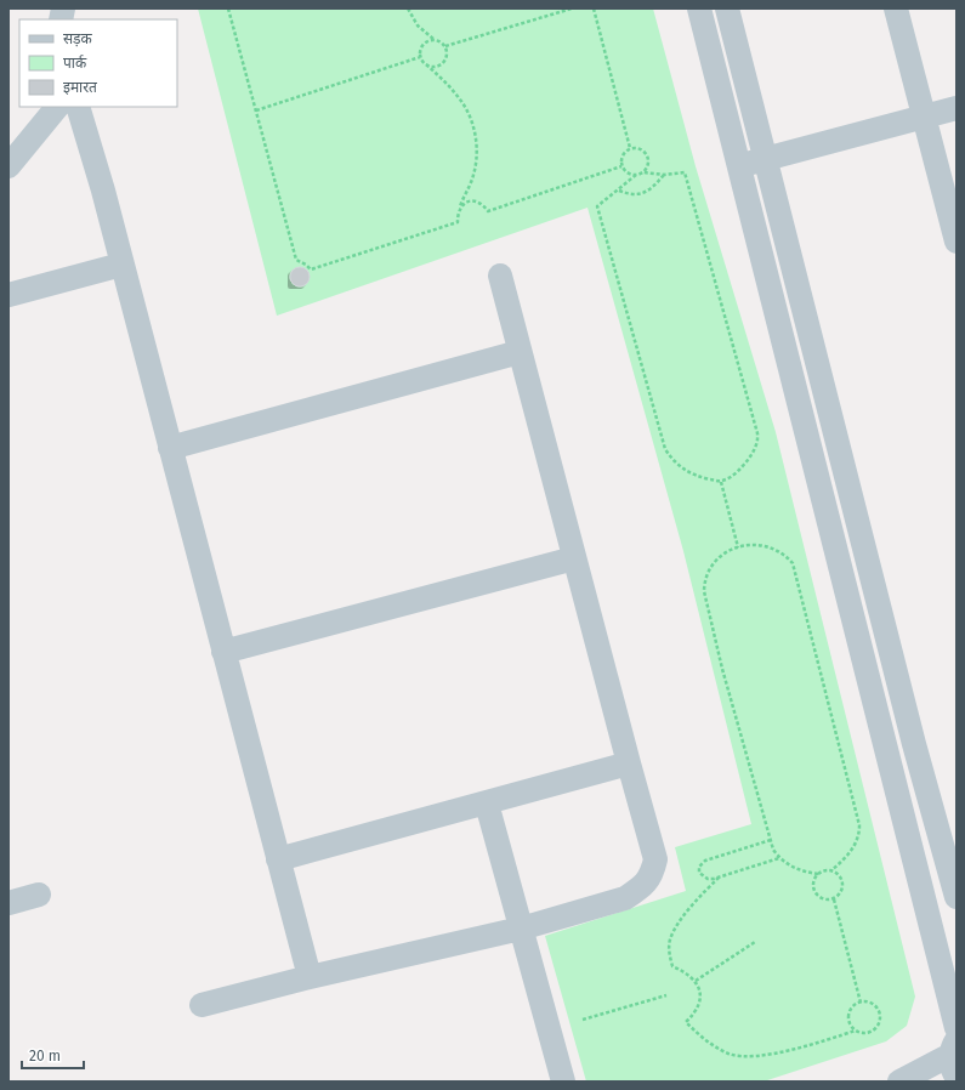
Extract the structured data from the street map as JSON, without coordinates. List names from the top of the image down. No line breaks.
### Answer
{"legend":["सड़क","पार्क","इमारत"],"scale_bar":"20 m"}
